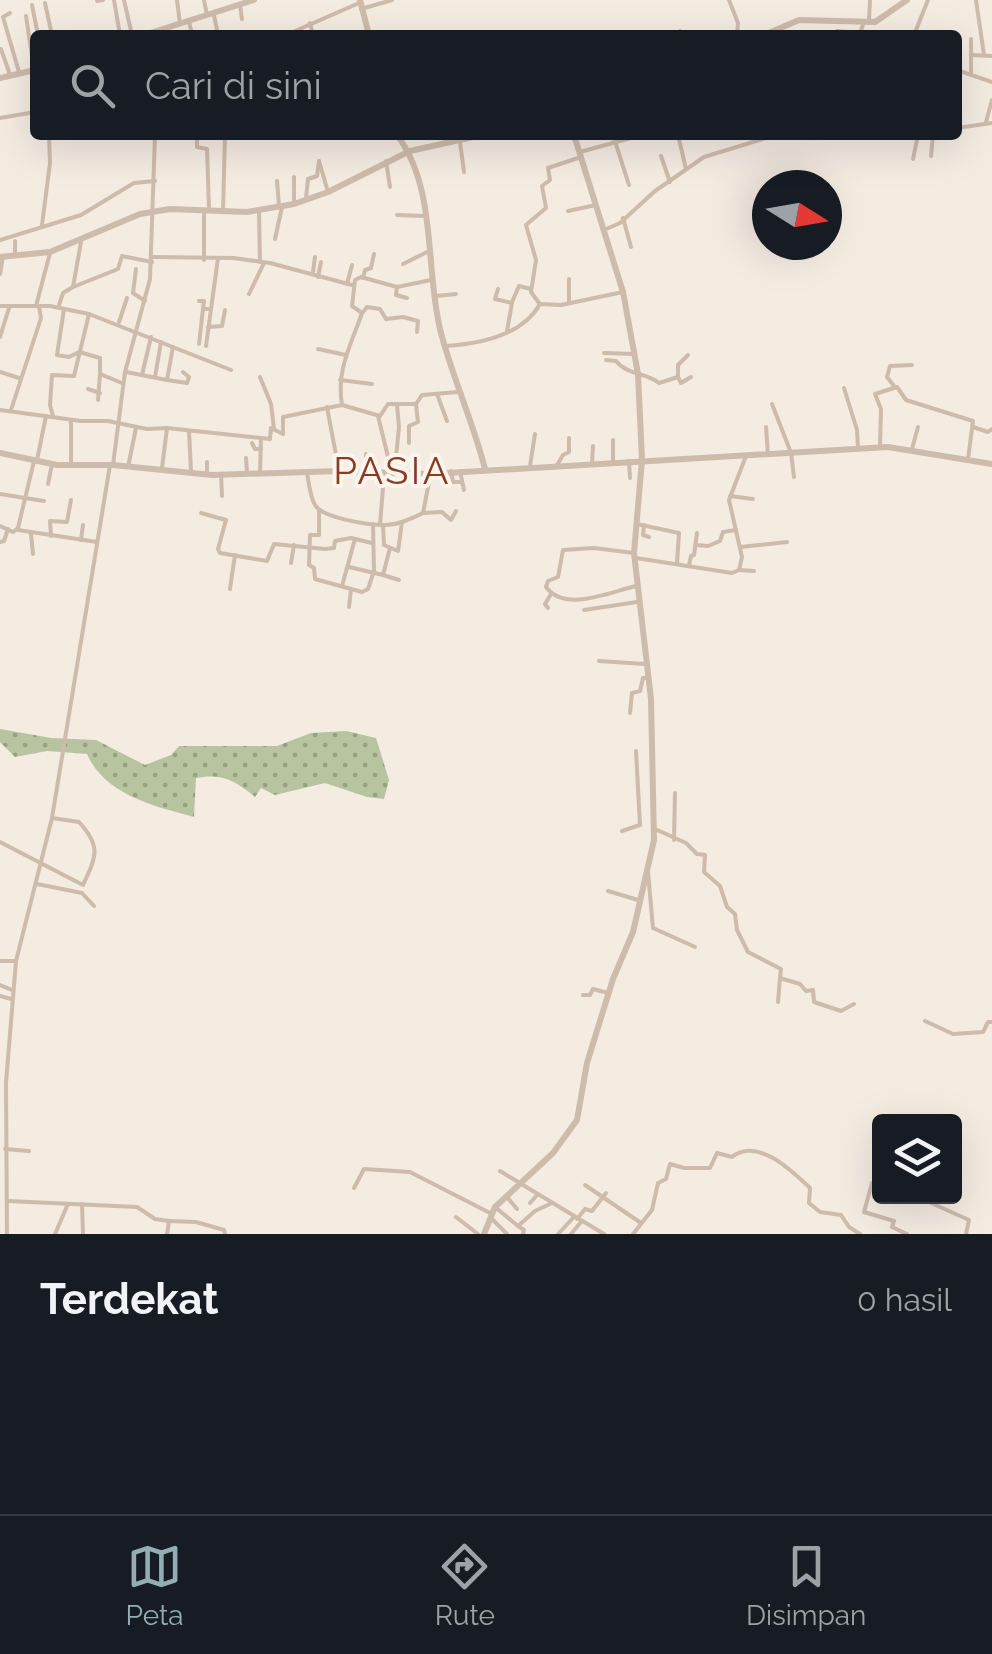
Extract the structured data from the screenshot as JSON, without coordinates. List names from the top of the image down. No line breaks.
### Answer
{"districts":["PASIA"],"north":"right","page":{"search":"Cari di sini","heading":["Terdekat","0 hasil"],"nav":["Peta","Rute","Disimpan"]}}
